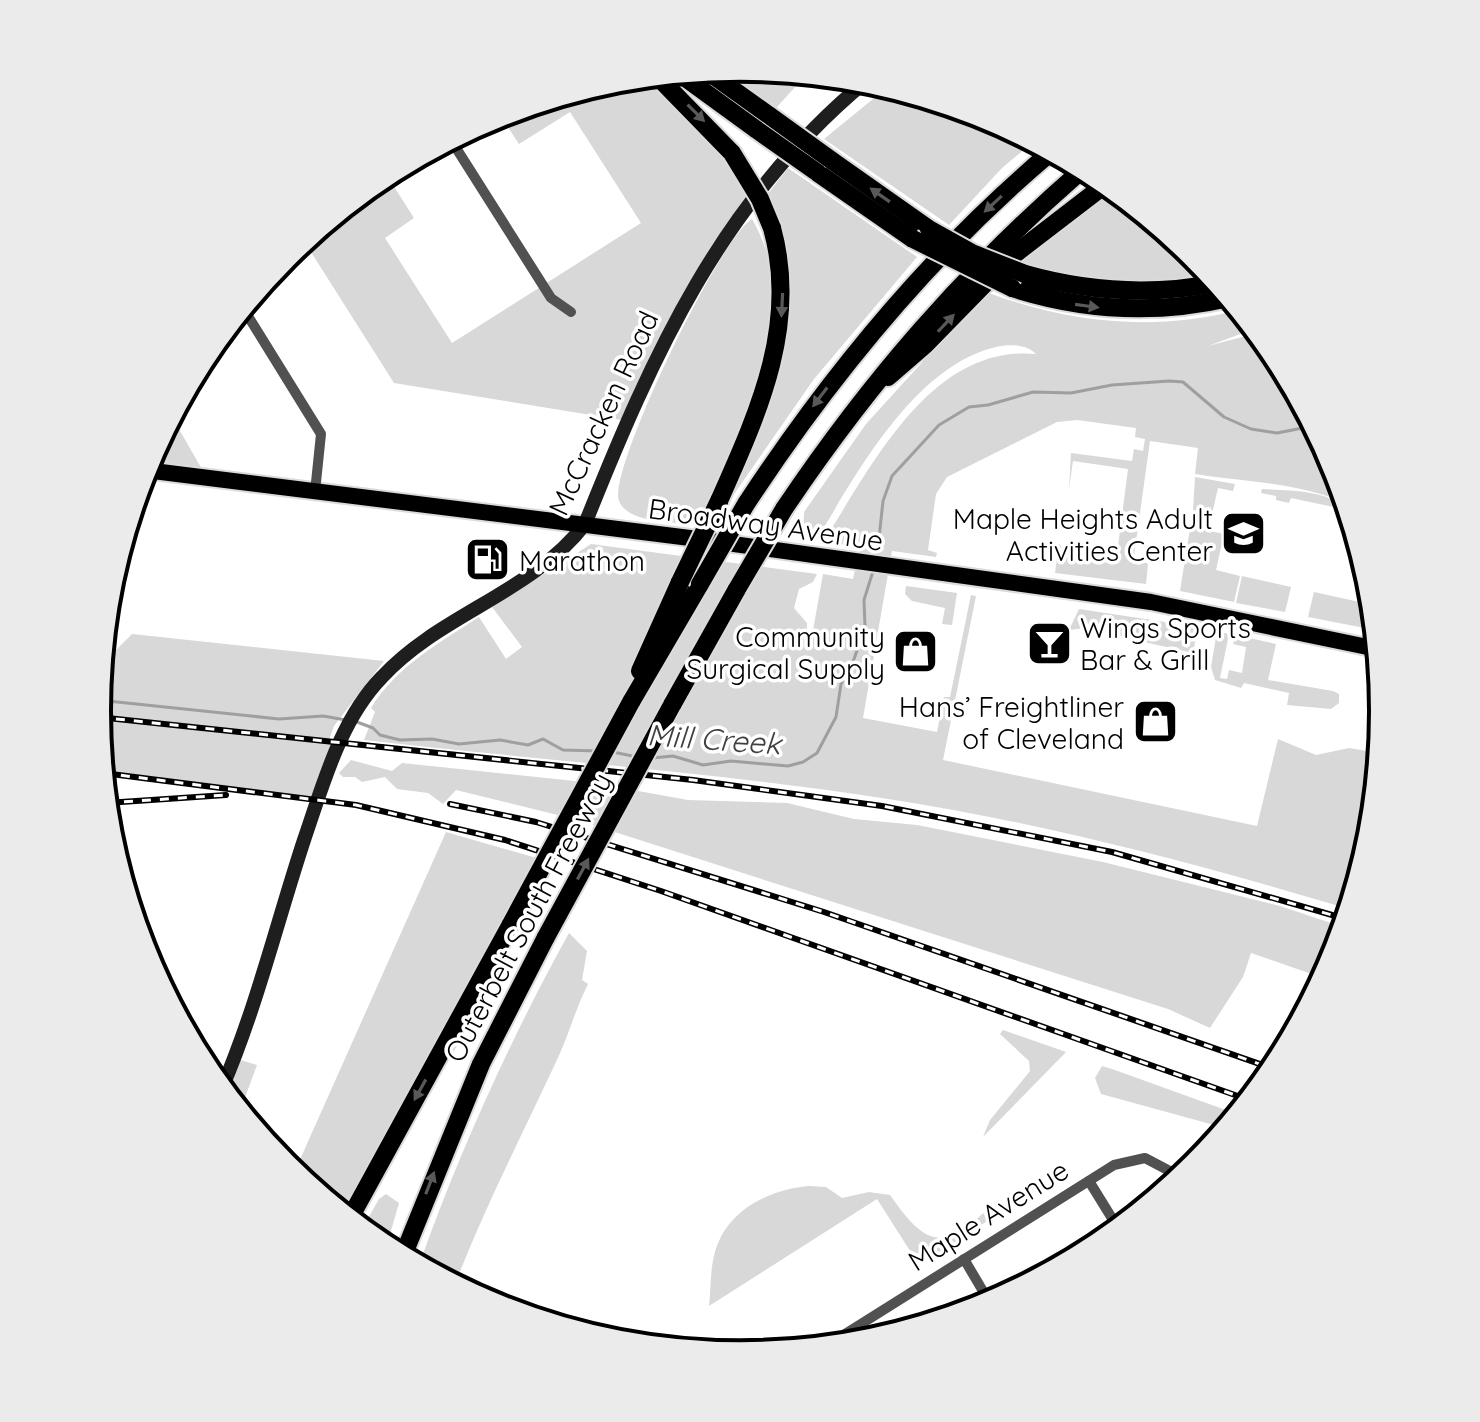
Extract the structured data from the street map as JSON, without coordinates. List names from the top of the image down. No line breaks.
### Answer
{"streets":{"highway":["Outerbelt South Freeway"],"main road":["Broadway Avenue"],"street":["McCracken Road","Maple Avenue"]},"crossings":[["McCracken Road","Broadway Avenue"]],"water":["Mill Creek"],"places":{"school or university":["Maple Heights Adult Activities Center"],"fuel station":["Marathon"],"bar":["Wings Sports Bar & Grill"],"shop":["Community Surgical Supply","Hans’ Freightliner of Cleveland"]}}
